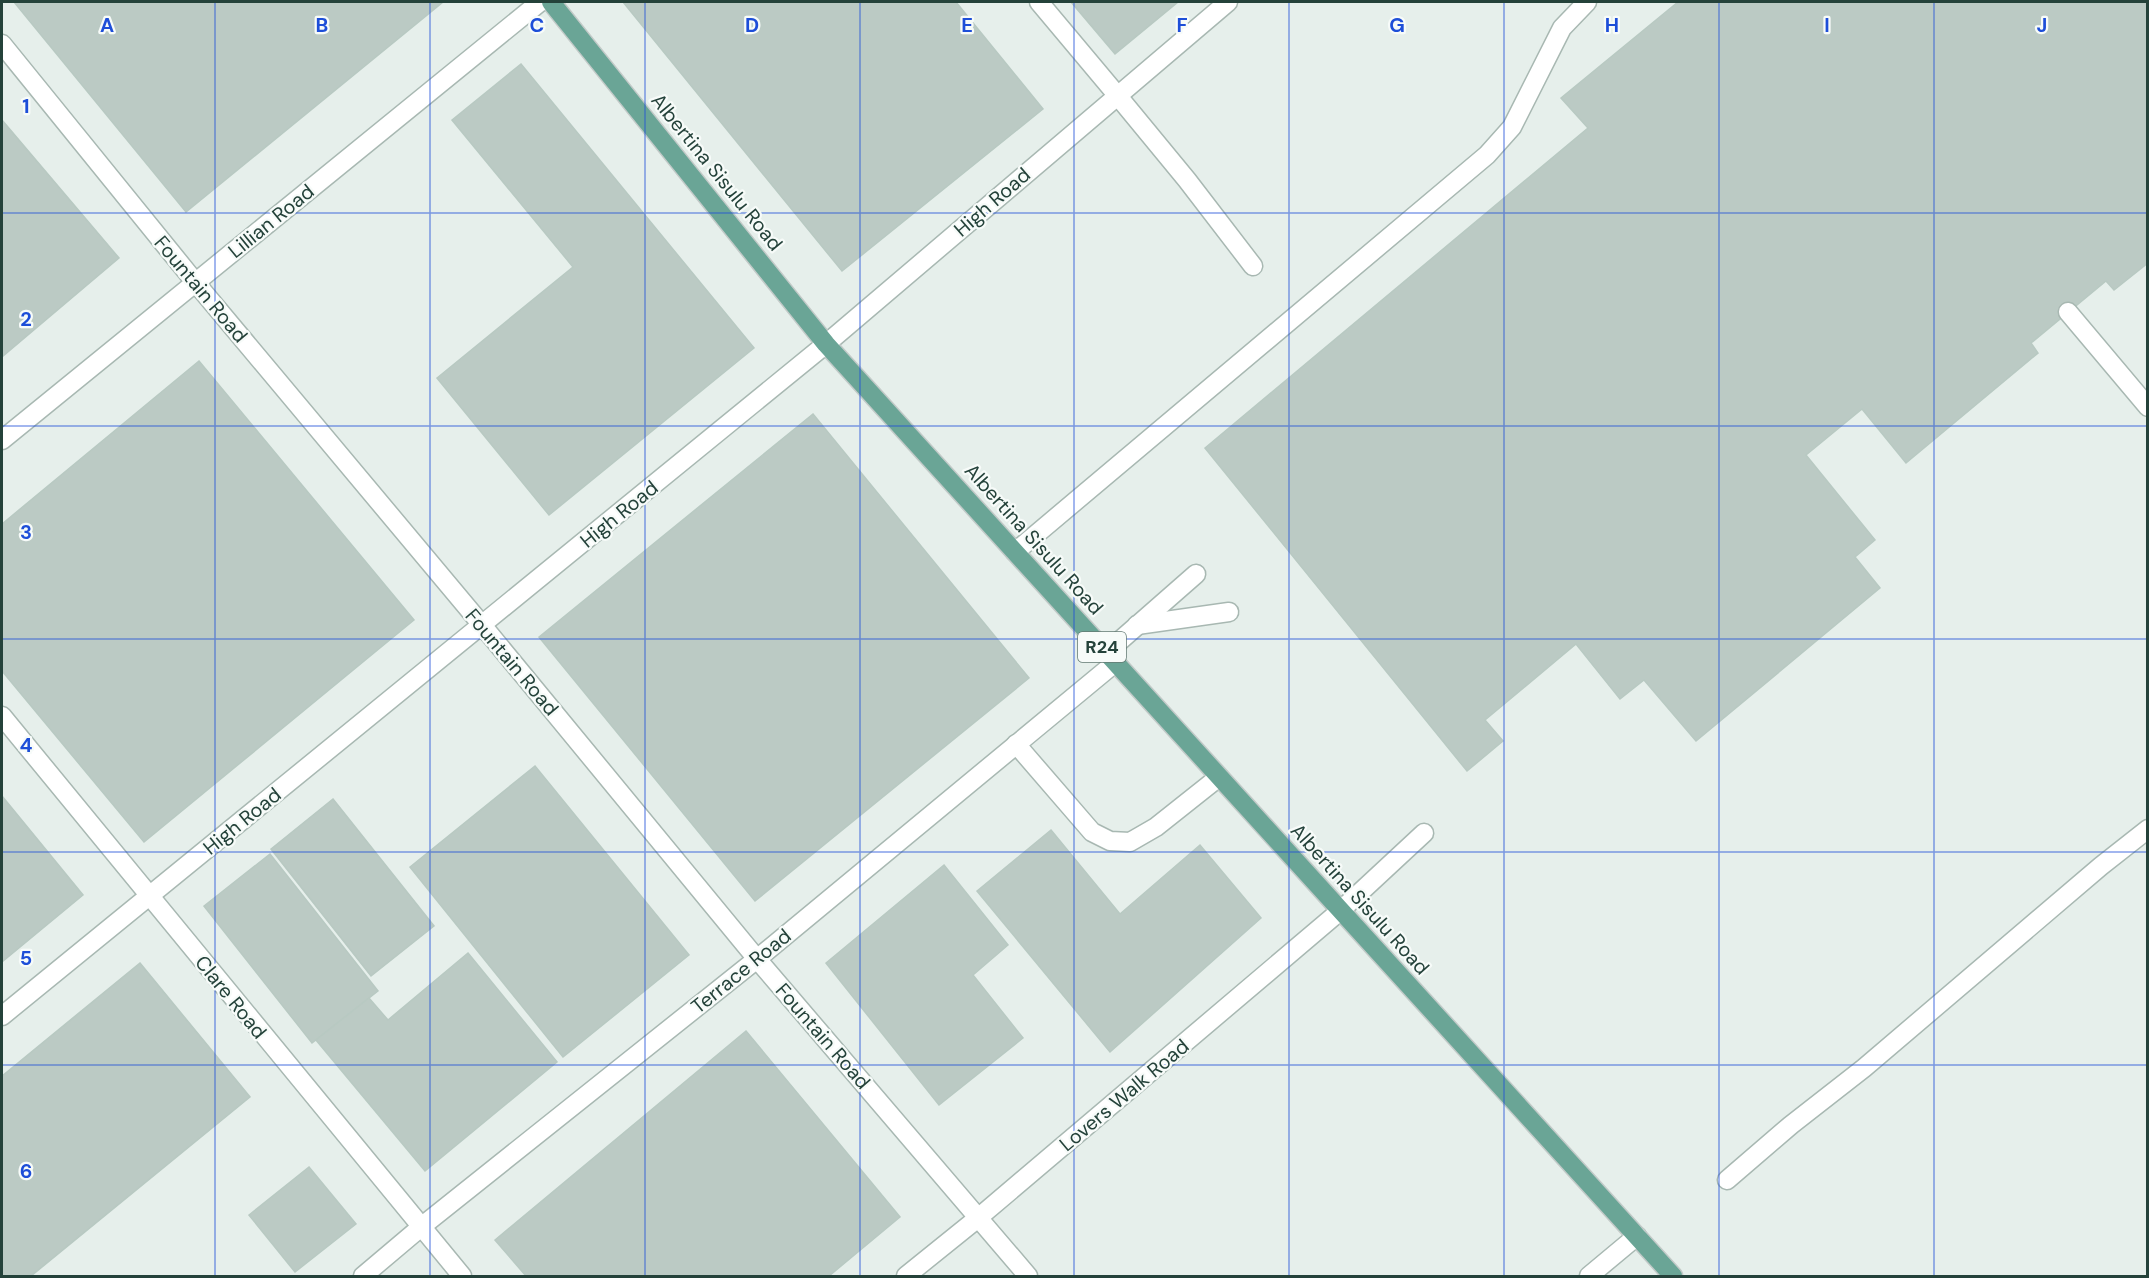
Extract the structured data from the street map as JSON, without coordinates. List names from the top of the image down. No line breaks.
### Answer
{"streets":{"main road":["Albertina Sisulu Road","R24"],"street":["High Road","Lillian Road","Fountain Road","Terrace Road","Clare Road","Lovers Walk Road"]},"crossings":[["Albertina Sisulu Road","High Road"],["Albertina Sisulu Road","Terrace Road"],["Albertina Sisulu Road","Lovers Walk Road"],["High Road","Fountain Road"],["High Road","Clare Road"],["Lillian Road","Fountain Road"],["Fountain Road","Terrace Road"],["Fountain Road","Lovers Walk Road"],["Terrace Road","Clare Road"]],"grid":{"columns":["A","B","C","D","E","F","G","H","I","J"],"rows":["1","2","3","4","5","6"]}}
